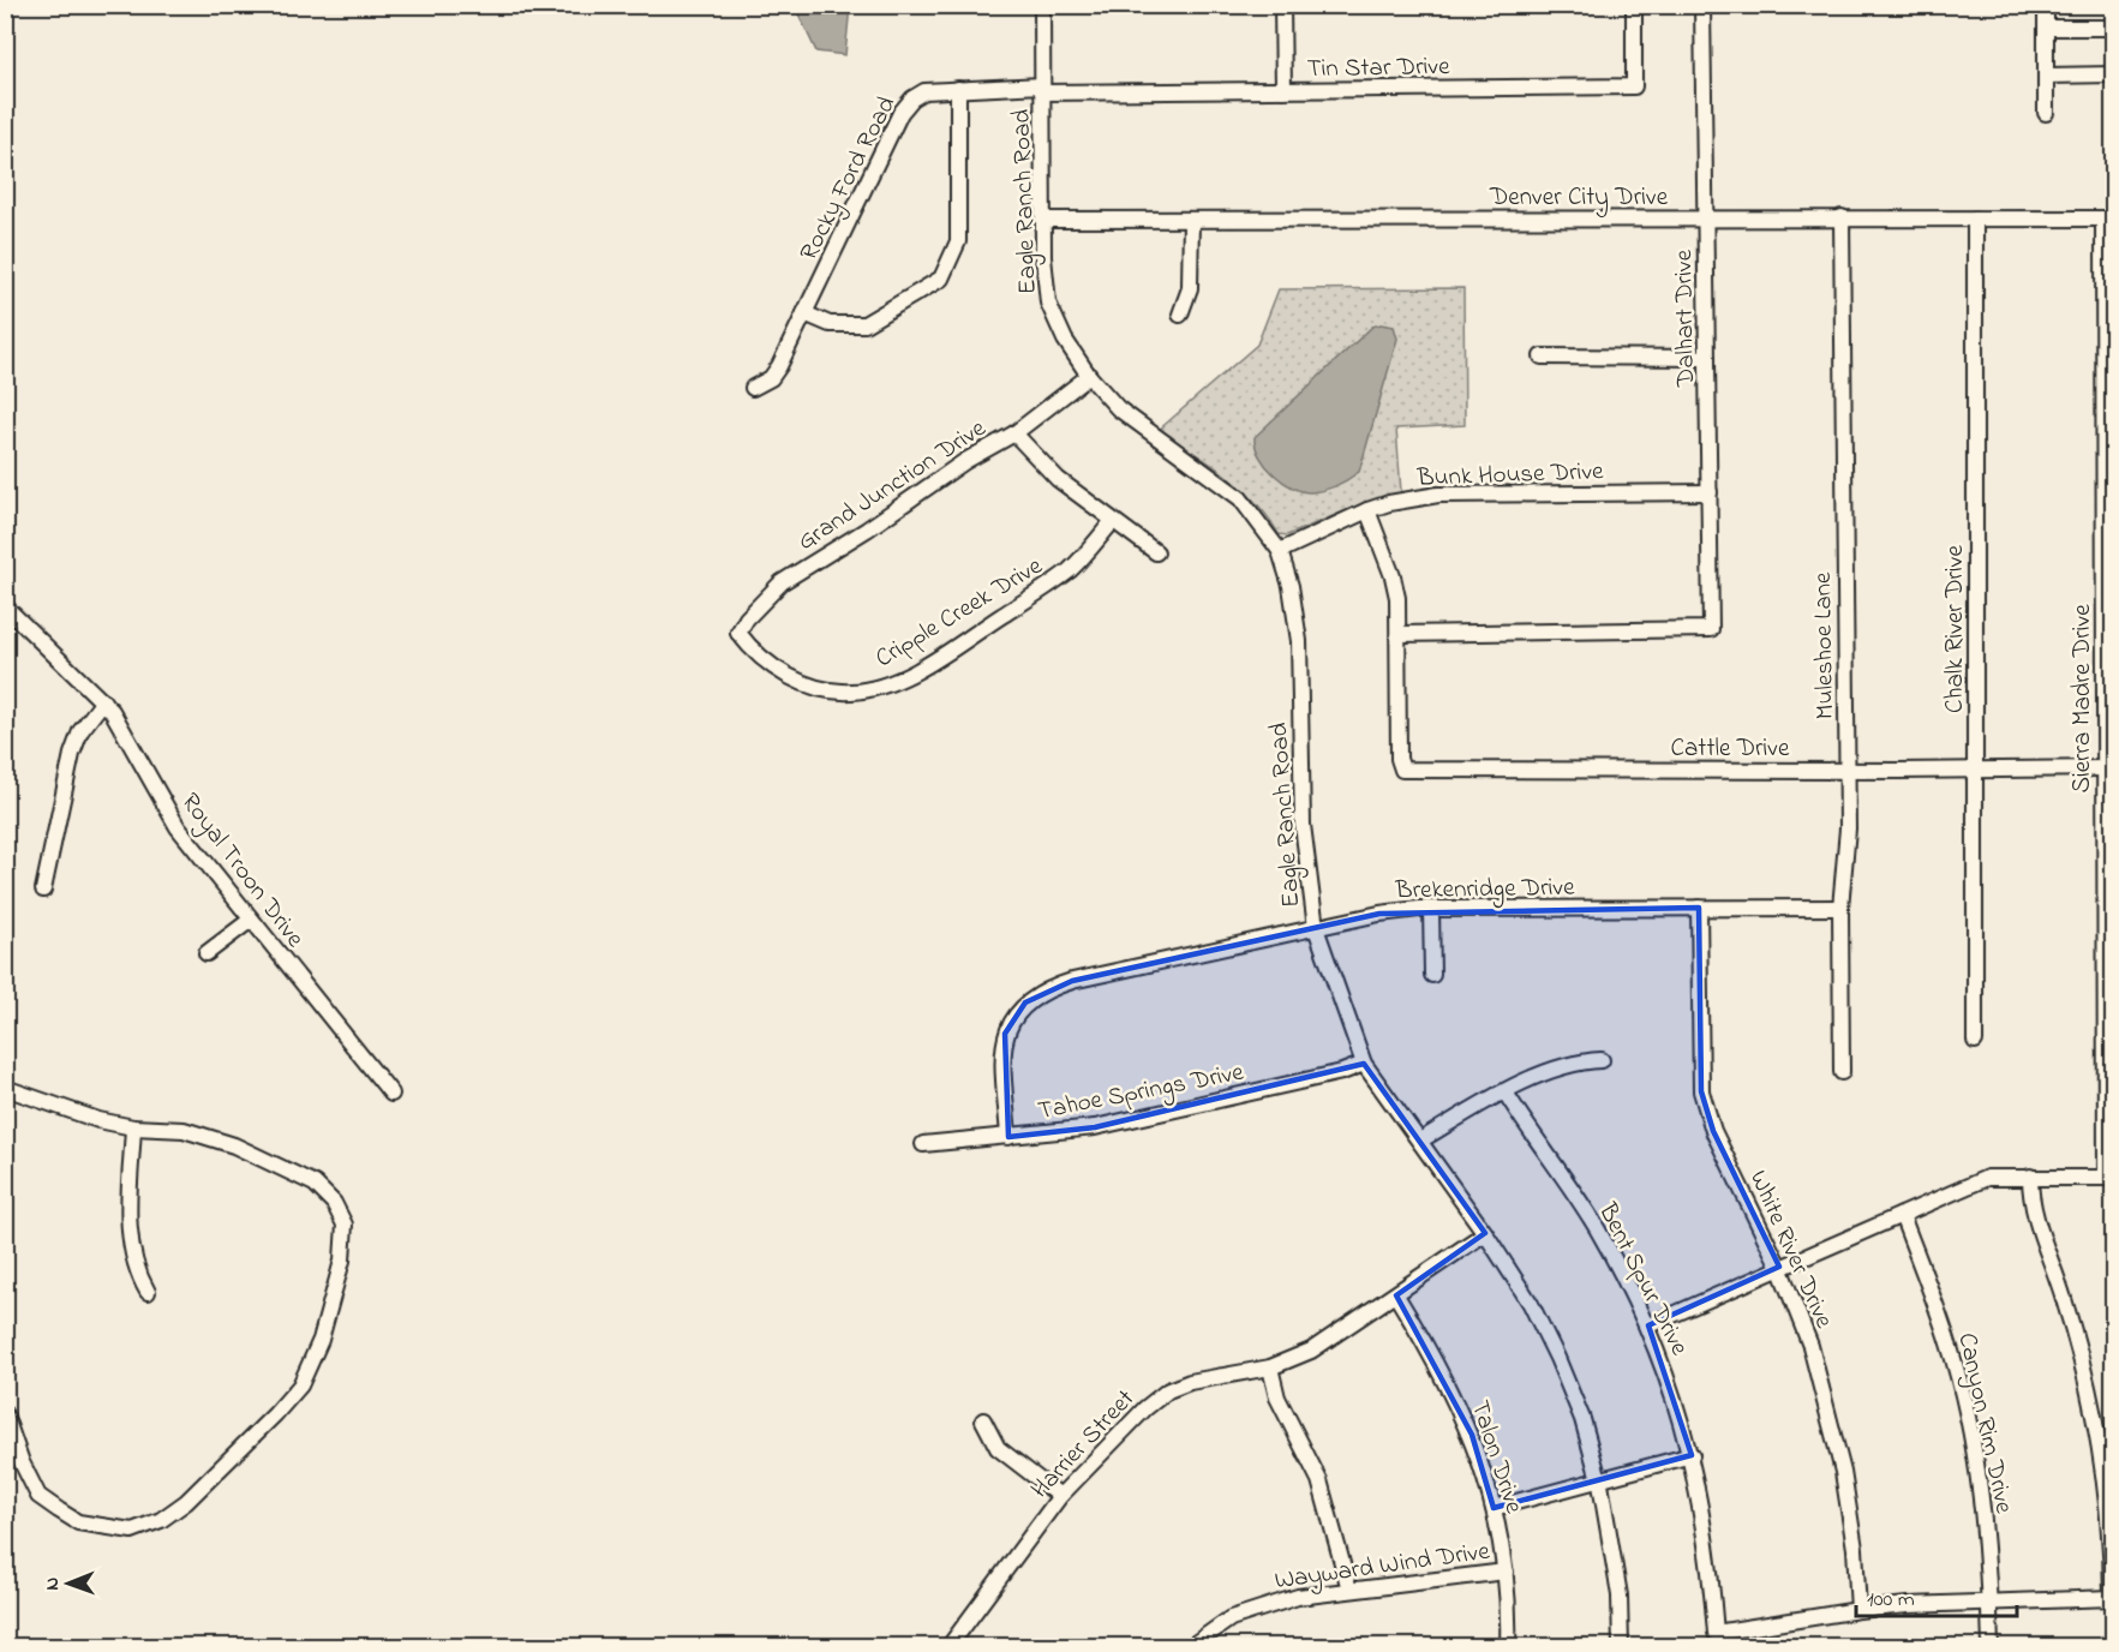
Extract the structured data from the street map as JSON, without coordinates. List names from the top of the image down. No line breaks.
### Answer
{"streets":{"street":["Tin Star Drive","Rocky Ford Road","Denver City Drive","Eagle Ranch Road","Dalhart Drive","Bunk House Drive","Grand Junction Drive","Cripple Creek Drive","Chalk River Drive","Muleshoe Lane","Sierra Madre Drive","Cattle Drive","Royal Troon Drive","Brekenridge Drive","Tahoe Springs Drive","White River Drive","Bent Spur Drive","Canyon Rim Drive","Harrier Street","Talon Drive","Wayward Wind Drive"]},"crossings":[["Tin Star Drive","Rocky Ford Road"],["Tin Star Drive","Eagle Ranch Road"],["Rocky Ford Road","Eagle Ranch Road"],["Denver City Drive","Eagle Ranch Road"],["Denver City Drive","Dalhart Drive"],["Denver City Drive","Chalk River Drive"],["Denver City Drive","Muleshoe Lane"],["Denver City Drive","Sierra Madre Drive"],["Eagle Ranch Road","Bunk House Drive"],["Eagle Ranch Road","Grand Junction Drive"],["Eagle Ranch Road","Brekenridge Drive"],["Eagle Ranch Road","Tahoe Springs Drive"],["Eagle Ranch Road","Harrier Street"],["Dalhart Drive","Bunk House Drive"],["Dalhart Drive","Cattle Drive"],["Grand Junction Drive","Cripple Creek Drive"],["Chalk River Drive","Cattle Drive"],["Muleshoe Lane","Cattle Drive"],["Muleshoe Lane","Brekenridge Drive"],["Sierra Madre Drive","Cattle Drive"],["Brekenridge Drive","Tahoe Springs Drive"],["Brekenridge Drive","White River Drive"],["White River Drive","Bent Spur Drive"],["Harrier Street","Talon Drive"],["Talon Drive","Wayward Wind Drive"]],"scale_bar":"100 m","north":"left"}
